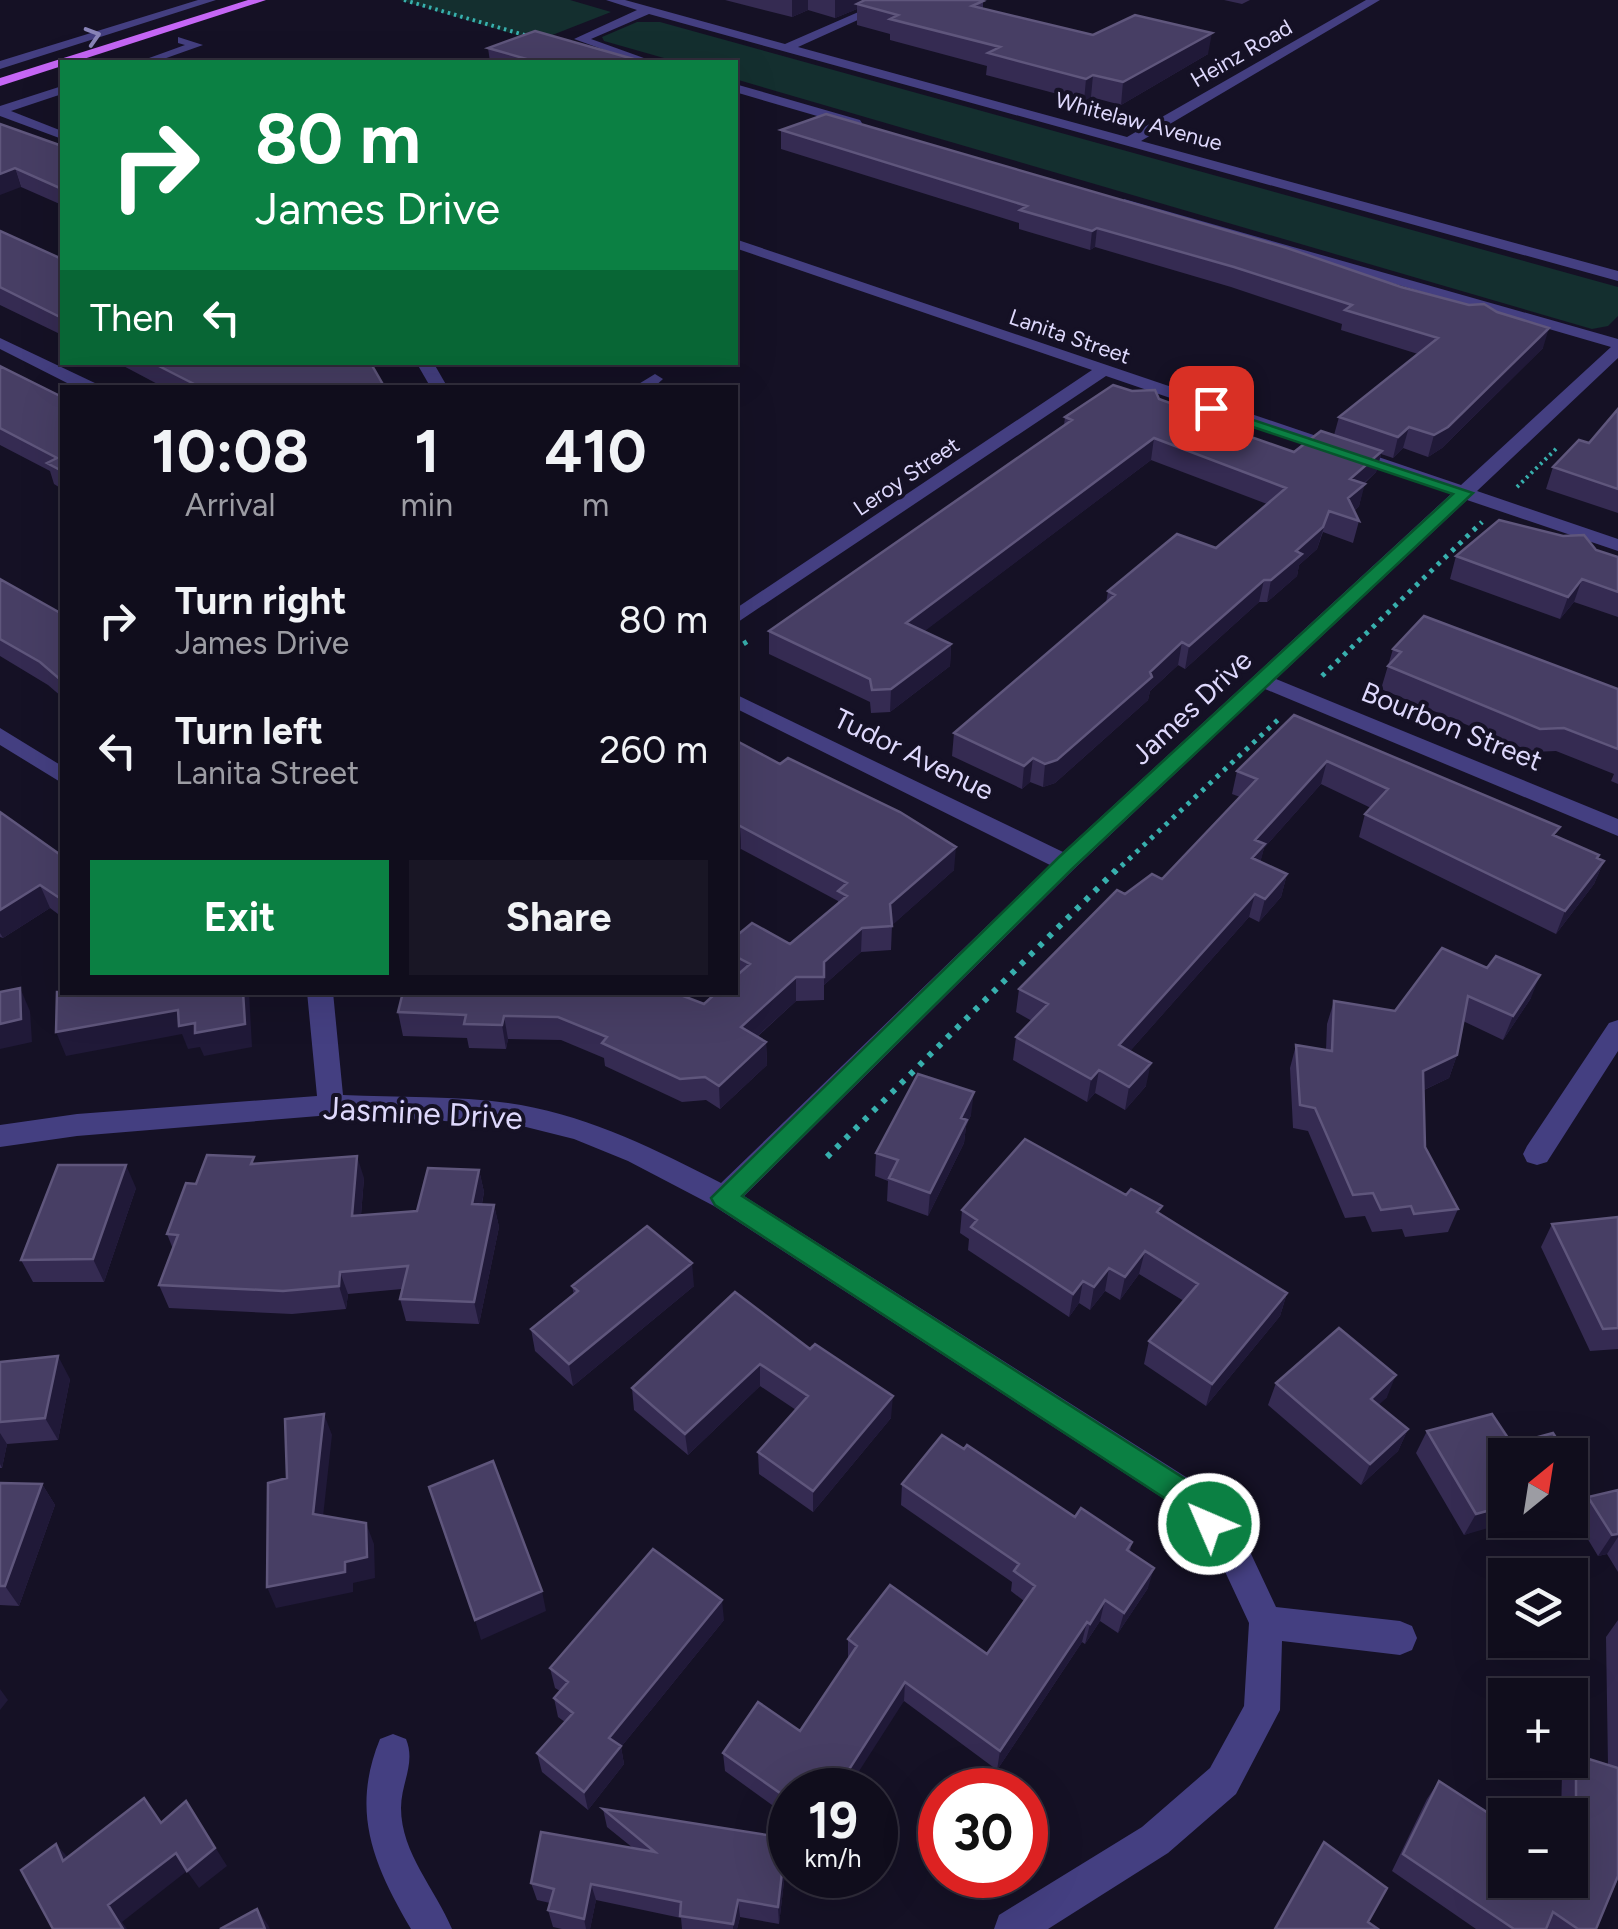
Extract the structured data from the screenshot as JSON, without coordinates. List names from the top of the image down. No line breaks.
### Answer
{"streets":{"street":["Heinz Road","Whitelaw Avenue","Lanita Street","Leroy Street","James Drive","Bourbon Street","Tudor Avenue","Jasmine Drive"]},"crossings":[["Heinz Road","Whitelaw Avenue"],["Lanita Street","Leroy Street"],["Lanita Street","James Drive"],["James Drive","Bourbon Street"],["James Drive","Tudor Avenue"],["James Drive","Jasmine Drive"]],"north":"top right","page":{"turn":["80 m","James Drive"],"then":"Then","eta":["10:08","Arrival","1","min","410","m"],"list":[{"name":"Turn right","note":"James Drive","value":"80 m"},{"name":"Turn left","note":"Lanita Street","value":"260 m"}],"buttons":["Exit","Share"],"map_buttons":["+","−"],"speed":"19 km/h","limit":"30"}}
